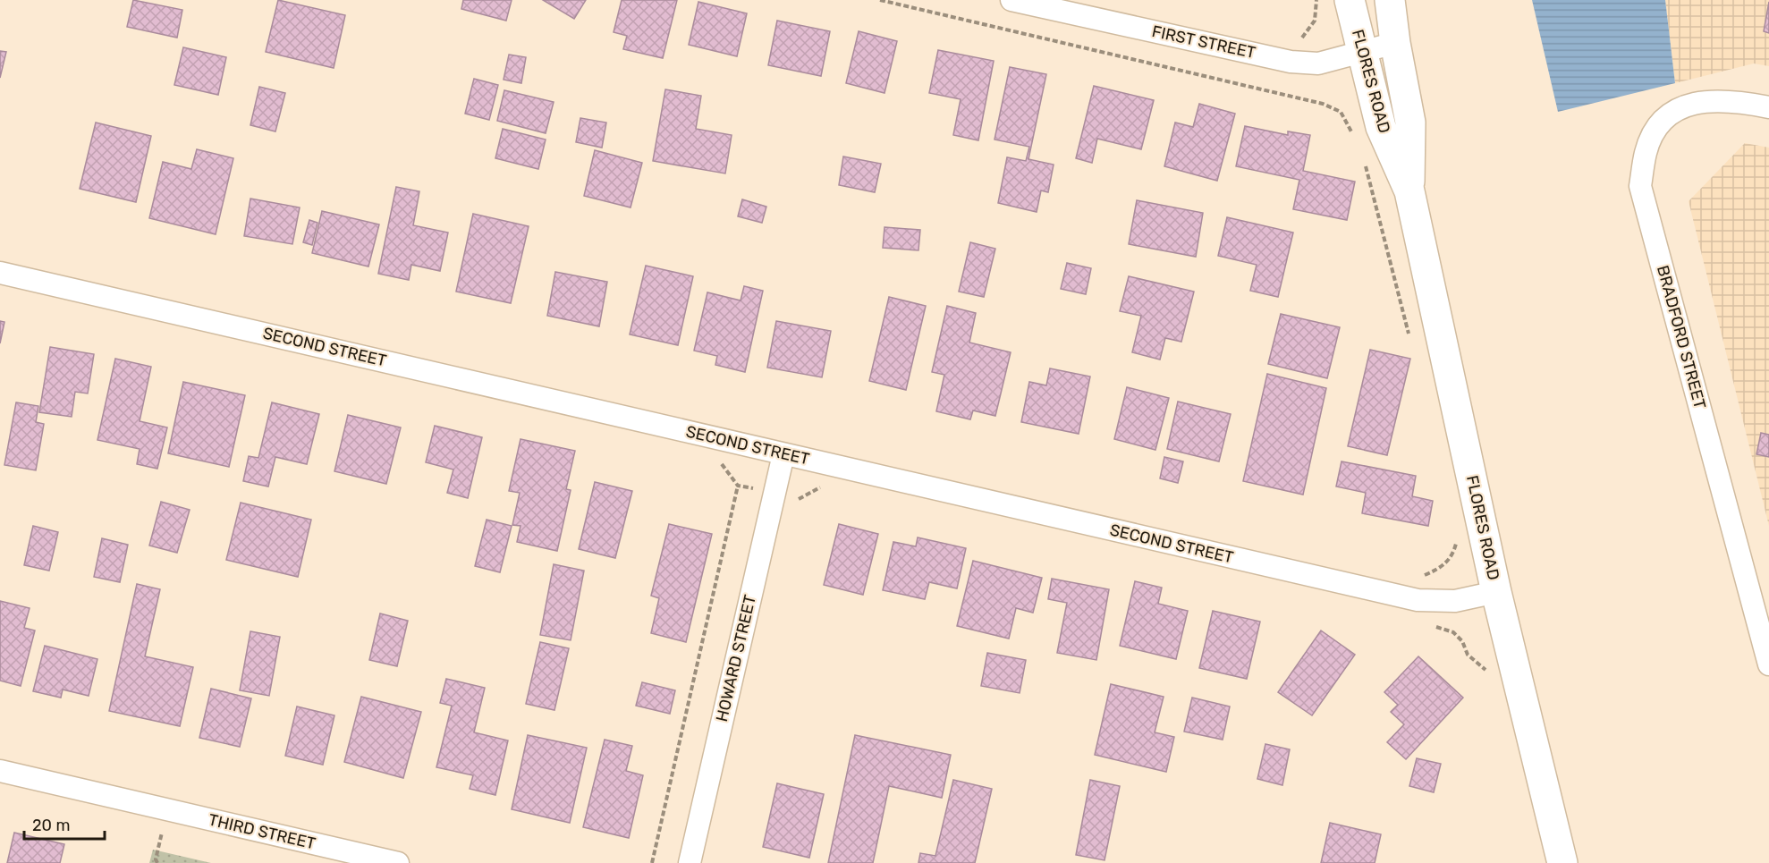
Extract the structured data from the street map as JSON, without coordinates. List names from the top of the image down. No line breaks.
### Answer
{"streets":{"main road":["FLORES ROAD"],"street":["FIRST STREET","BRADFORD STREET","SECOND STREET","HOWARD STREET","THIRD STREET"]},"crossings":[["FIRST STREET","FLORES ROAD"],["FLORES ROAD","SECOND STREET"],["SECOND STREET","HOWARD STREET"]],"scale_bar":"20 m"}
